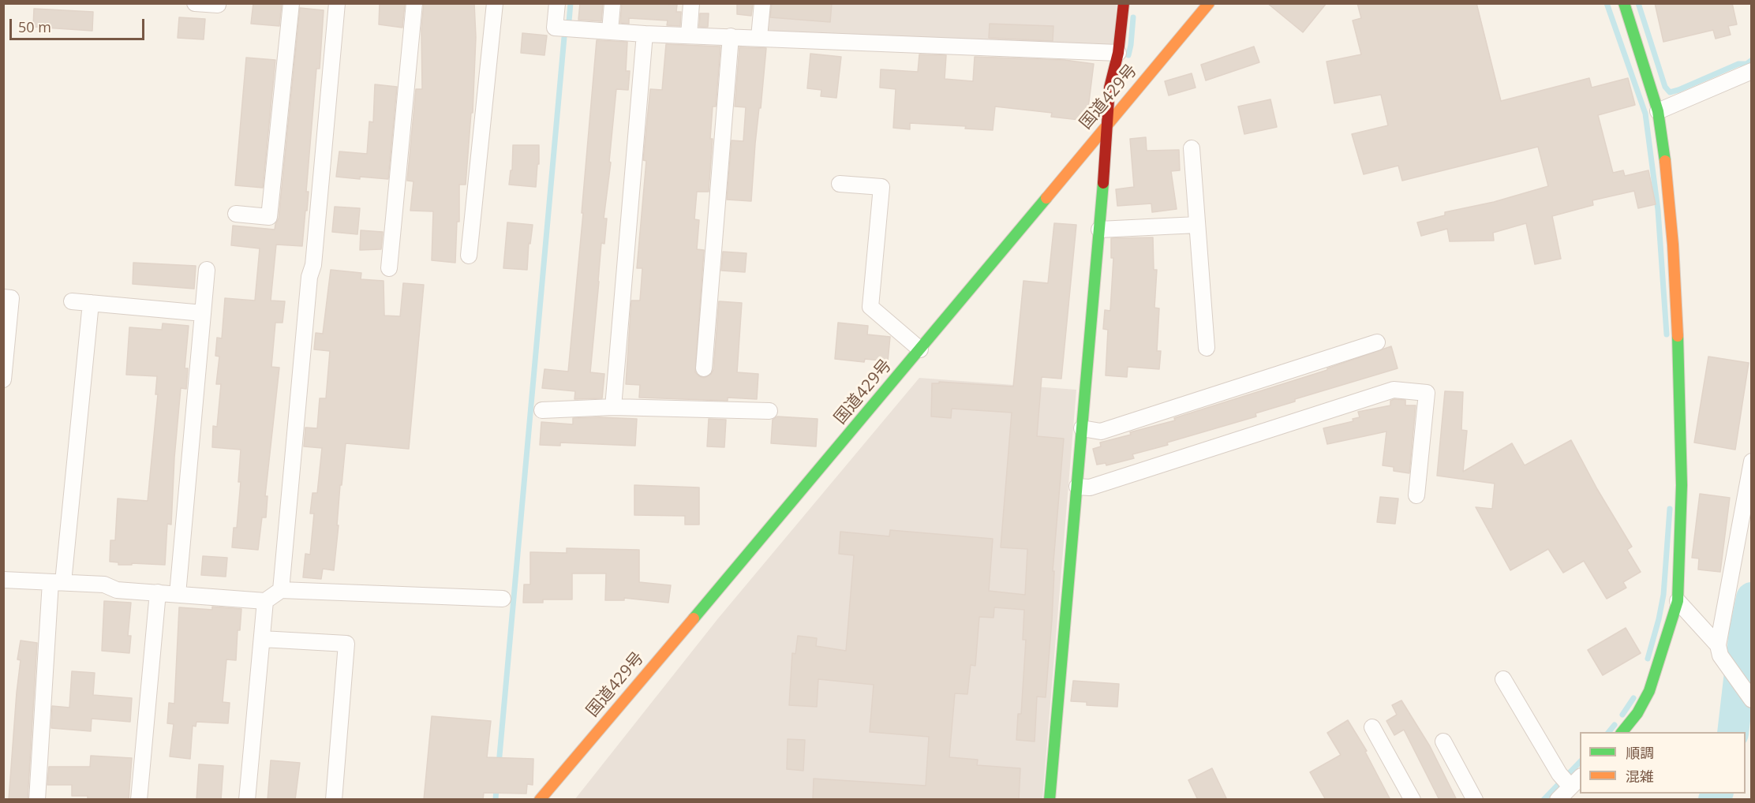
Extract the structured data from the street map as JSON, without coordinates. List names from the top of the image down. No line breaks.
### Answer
{"streets":{"main road":["国道429号"]},"legend":["順調","混雑"],"scale_bar":"50 m"}
